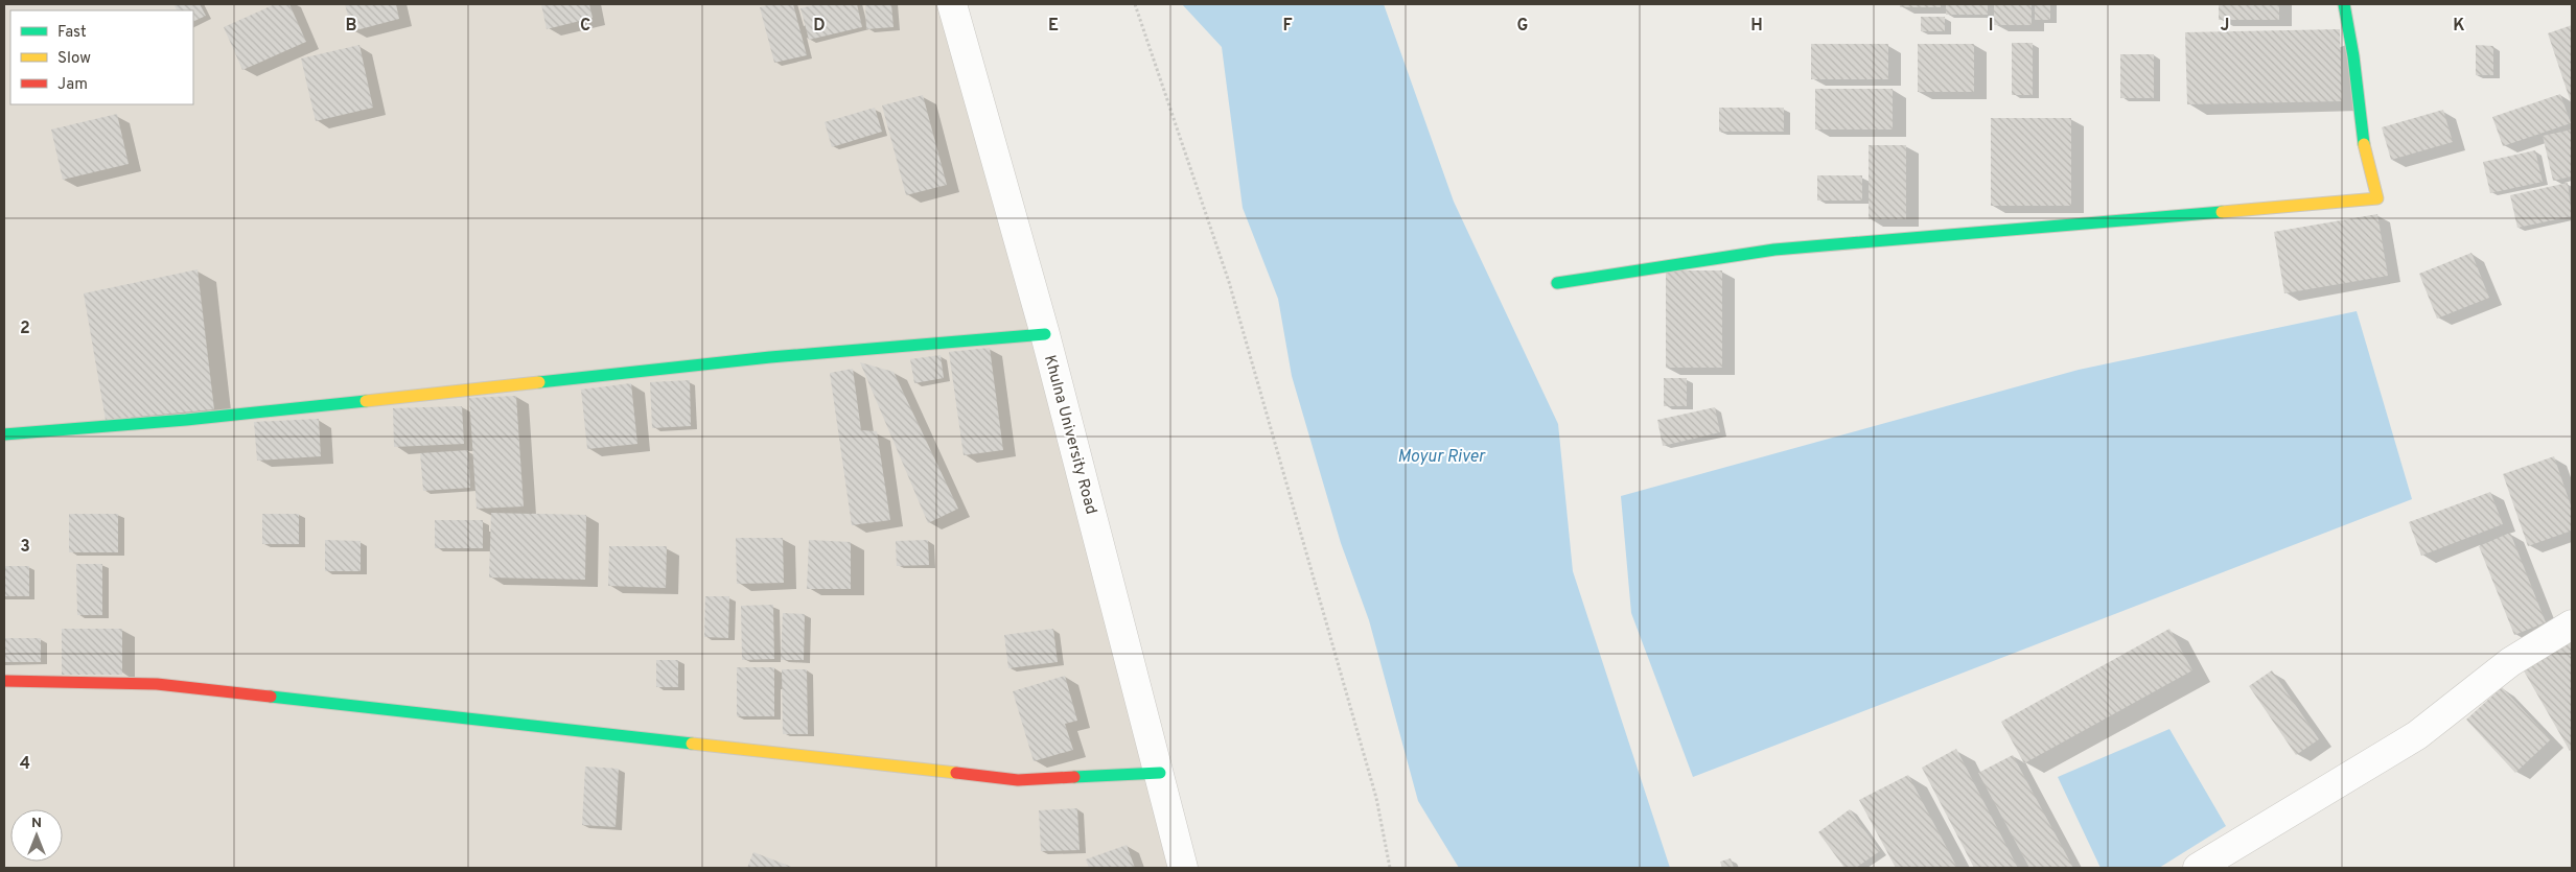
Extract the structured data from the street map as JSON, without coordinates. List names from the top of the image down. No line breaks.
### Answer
{"streets":{"street":["Khulna University Road"]},"water":["Moyur River"],"legend":["Fast","Slow","Jam"],"north":"top","grid":{"columns":["B","C","D","E","F","G","H","I","J","K"],"rows":["2","3","4"]}}
